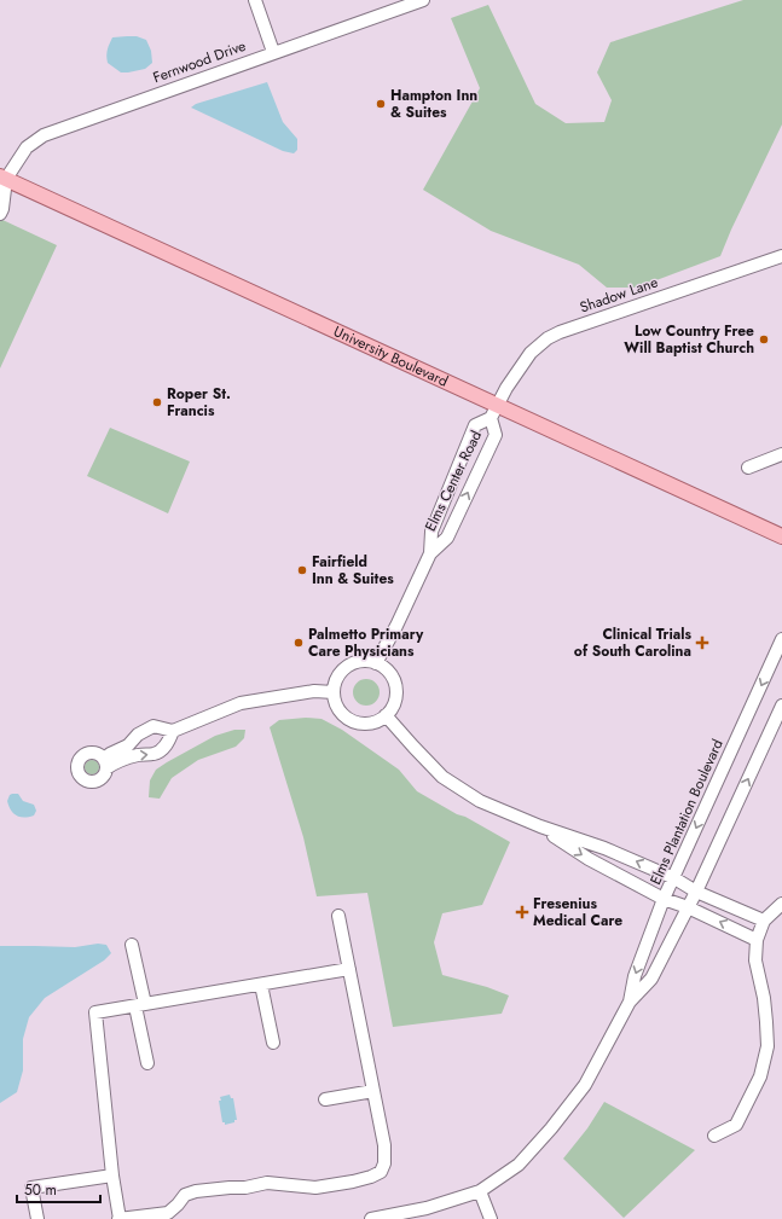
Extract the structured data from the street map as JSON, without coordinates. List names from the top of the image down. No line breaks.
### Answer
{"streets":{"main road":["University Boulevard"],"street":["Fernwood Drive","Shadow Lane","Elms Center Road","Elms Plantation Boulevard"]},"crossings":[["Fernwood Drive","University Boulevard"],["Shadow Lane","University Boulevard"],["Shadow Lane","Elms Center Road"],["University Boulevard","Elms Center Road"]],"places":{"other":["Hampton Inn & Suites","Low Country Free Will Baptist Church","Roper St. Francis","Fairfield Inn & Suites","Palmetto Primary Care Physicians"],"health":["Clinical Trials of South Carolina","Fresenius Medical Care"]},"scale_bar":"50 m"}
